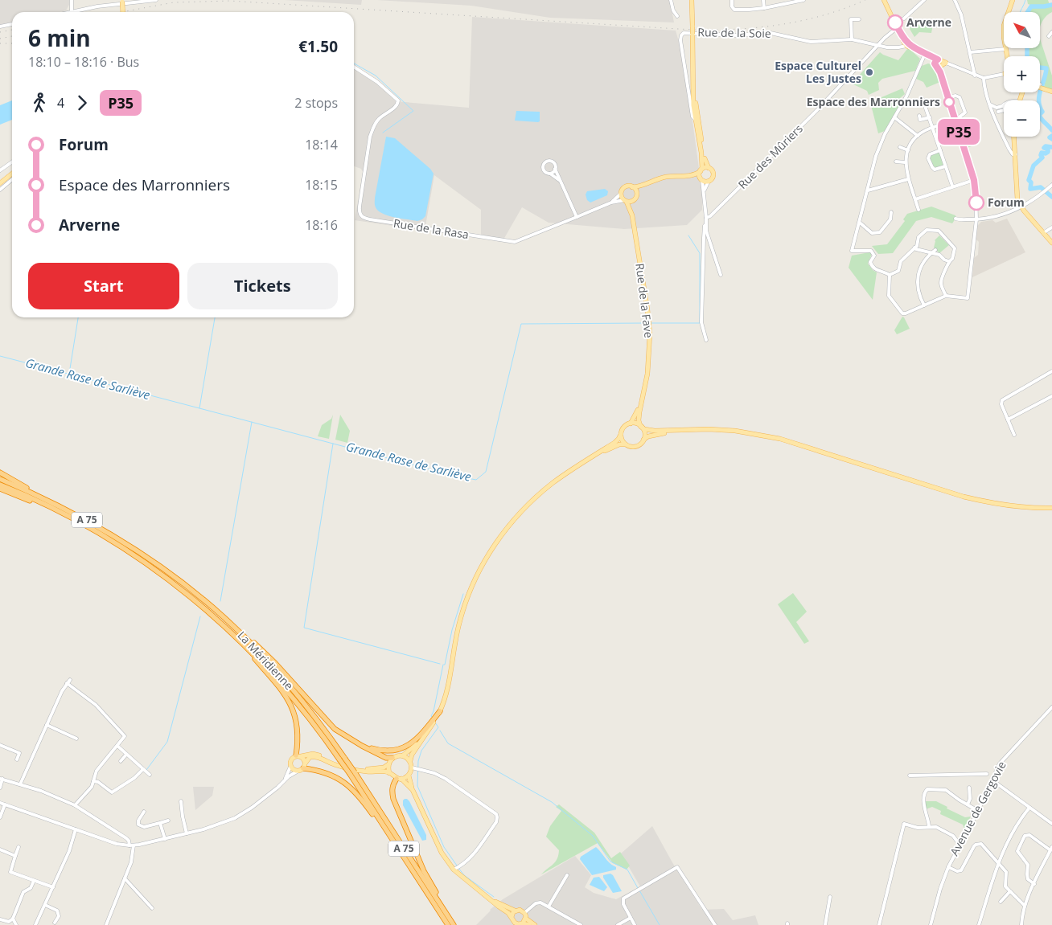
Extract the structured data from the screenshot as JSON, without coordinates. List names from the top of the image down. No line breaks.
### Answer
{"streets":{"highway":["A 75","La Méridienne"],"main road":["Rue de la Fave"],"street":["Rue de la Soie","Rue des Mûriers","Rue de la Rasa","Avenue de Gergovie"]},"crossings":[["Rue de la Soie","Rue des Mûriers"]],"water":["Grande Rase de Sarliève"],"places":["Arverne","Espace Culturel Les Justes","Espace des Marronniers","Forum"],"lines":["bus line P35"],"north":"top left","page":{"on_map":"P35","map_buttons":["+","−"],"heading":["6 min","18:10 – 18:16 · Bus","€1.50"],"legs":["4","P35","2 stops"],"list":[{"name":"Forum","value":"18:14"},{"name":"Espace des Marronniers","value":"18:15"},{"name":"Arverne","value":"18:16"}],"buttons":["Start","Tickets"]}}
